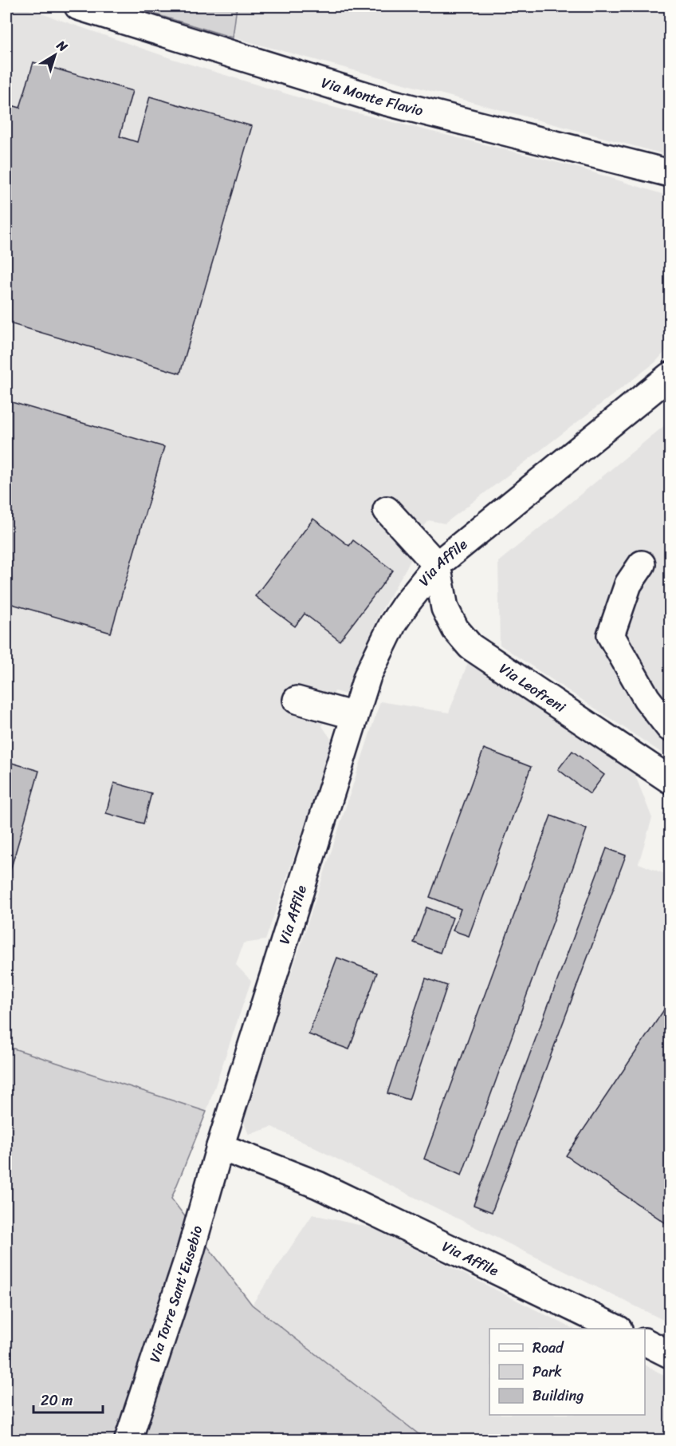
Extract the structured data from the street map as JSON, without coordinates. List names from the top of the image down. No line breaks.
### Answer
{"streets":{"street":["Via Monte Flavio","Via Affile","Via Leofreni","Via Torre Sant'Eusebio"]},"crossings":[["Via Affile","Via Leofreni"],["Via Affile","Via Torre Sant'Eusebio"]],"legend":["Road","Park","Building"],"scale_bar":"20 m","north":"top right"}
